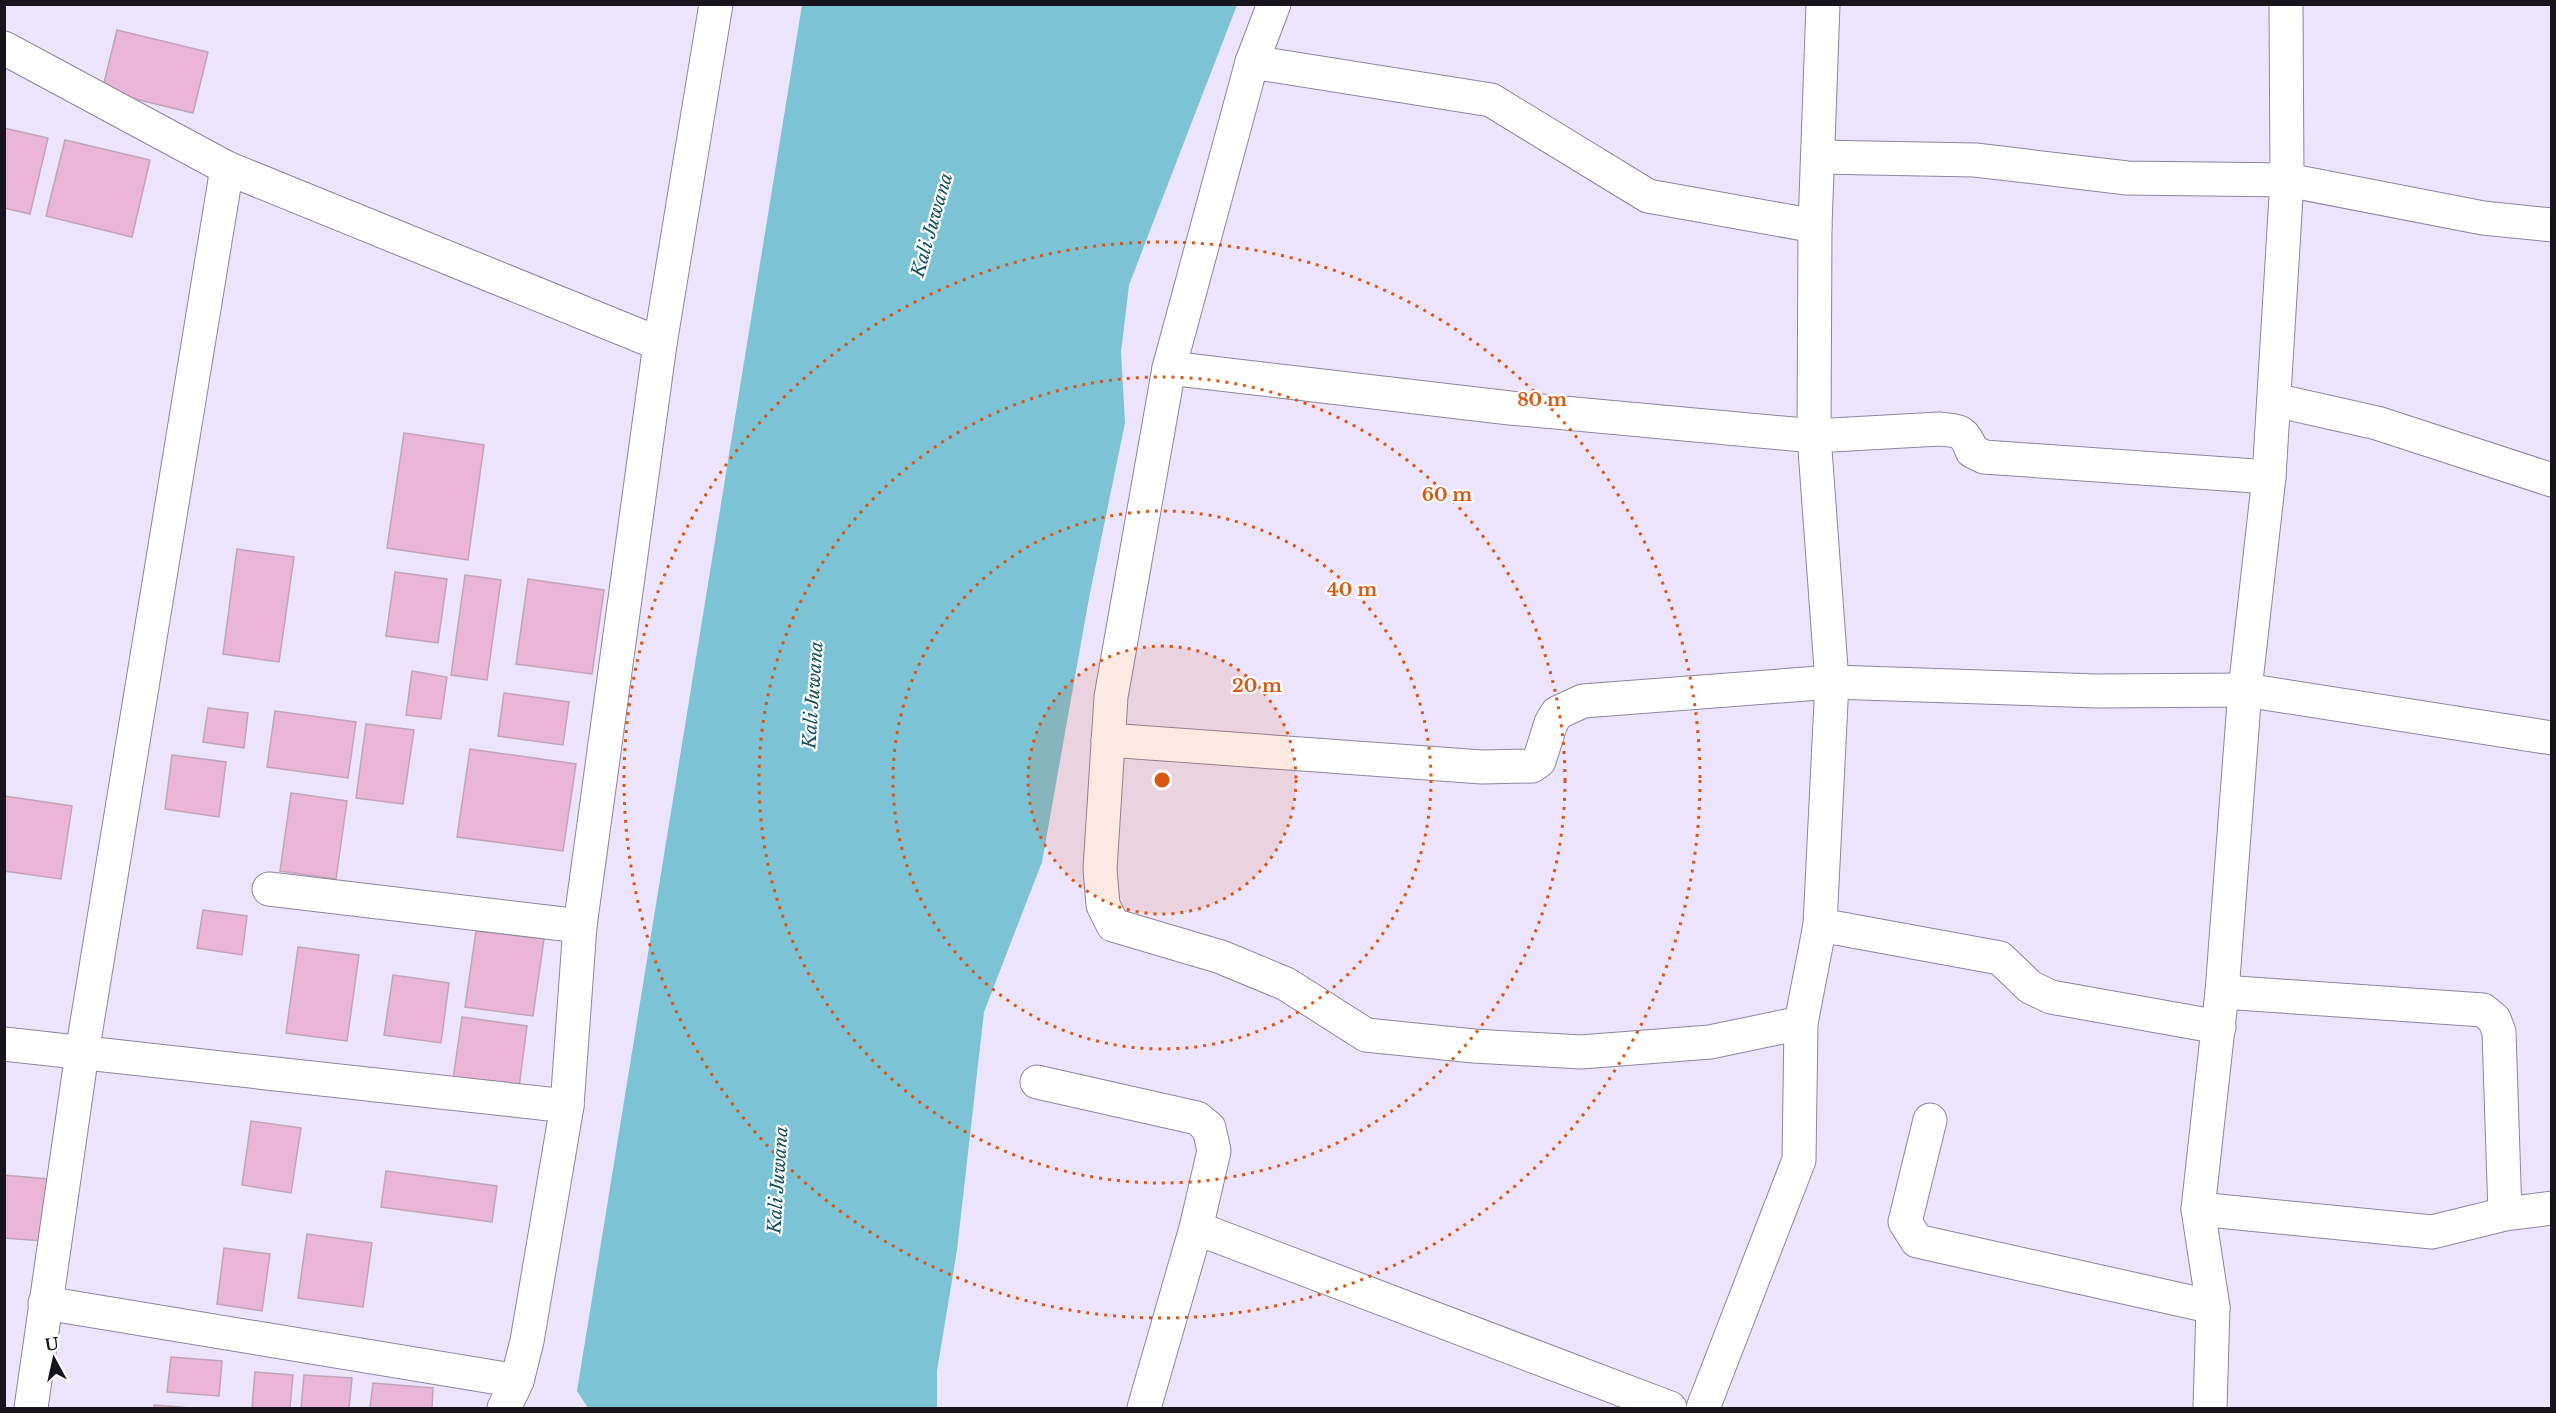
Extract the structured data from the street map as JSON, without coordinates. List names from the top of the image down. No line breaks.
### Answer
{"water":["Kali Juwana"],"north":"top","rings":["80 m","60 m","40 m","20 m"]}
